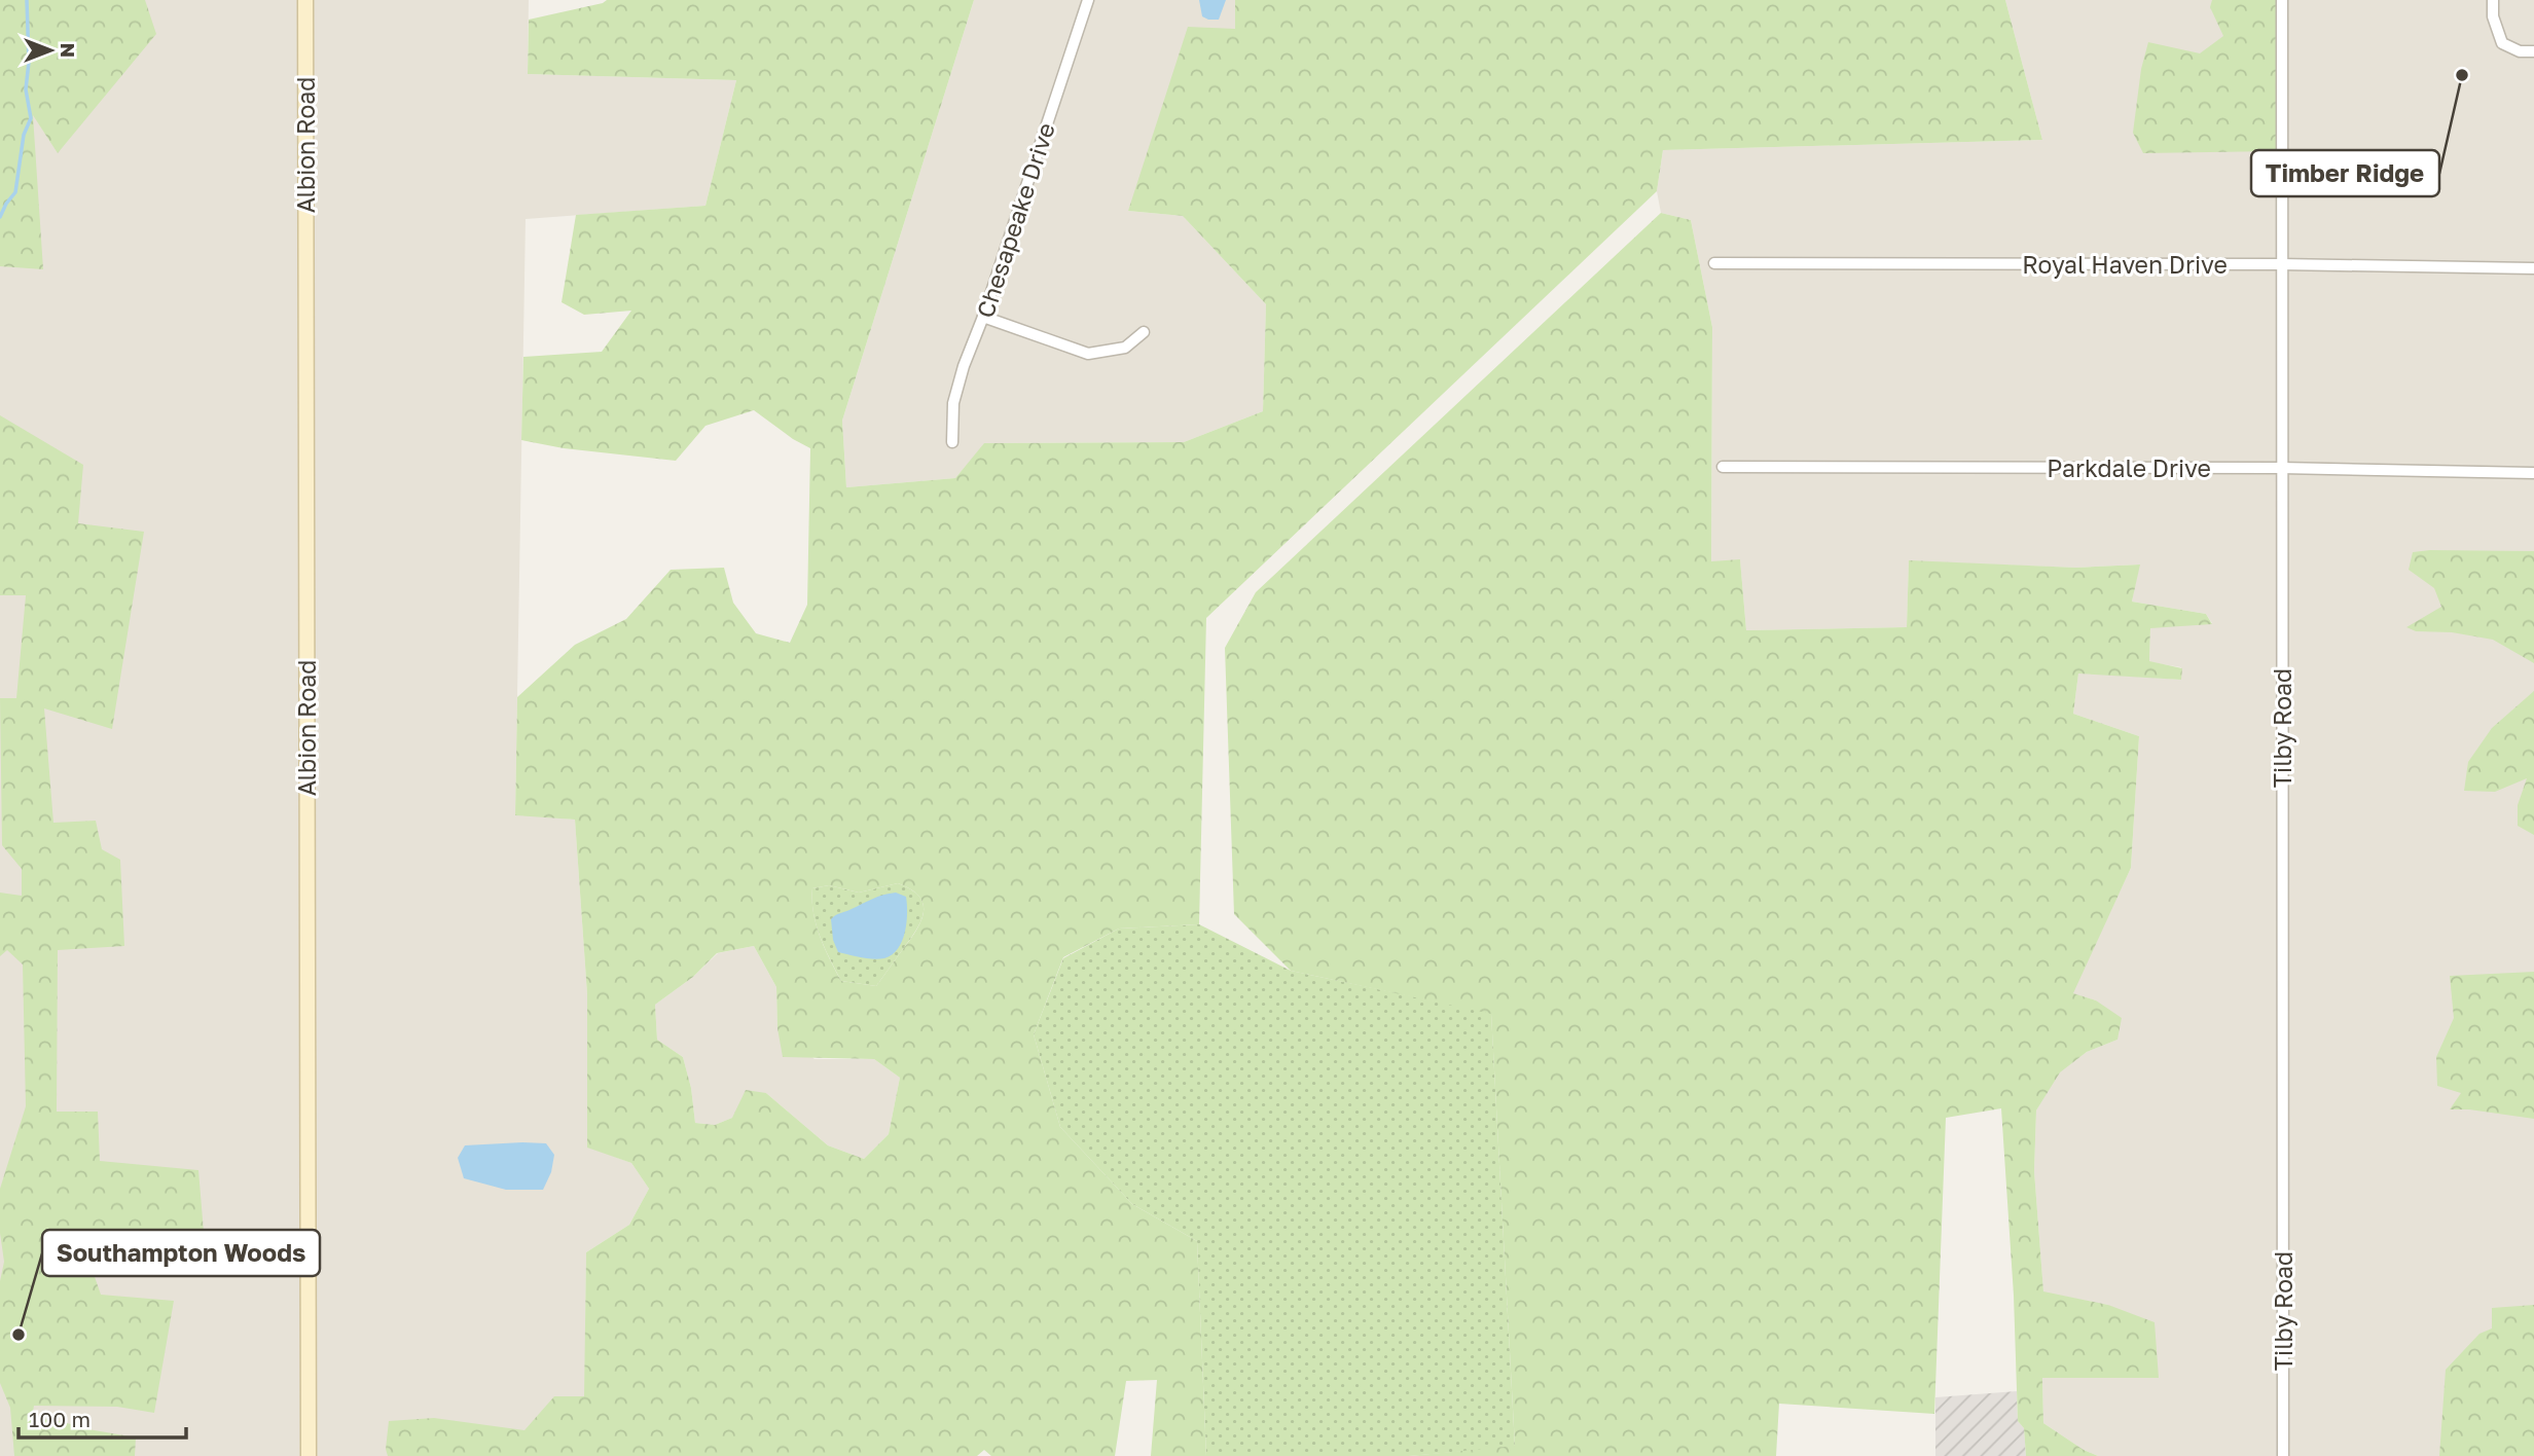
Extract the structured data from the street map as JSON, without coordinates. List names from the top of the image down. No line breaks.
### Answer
{"streets":{"street":["Albion Road","Chesapeake Drive","Royal Haven Drive","Parkdale Drive","Tilby Road"]},"crossings":[["Royal Haven Drive","Tilby Road"],["Parkdale Drive","Tilby Road"]],"places":["Timber Ridge","Southampton Woods"],"scale_bar":"100 m","north":"right"}
